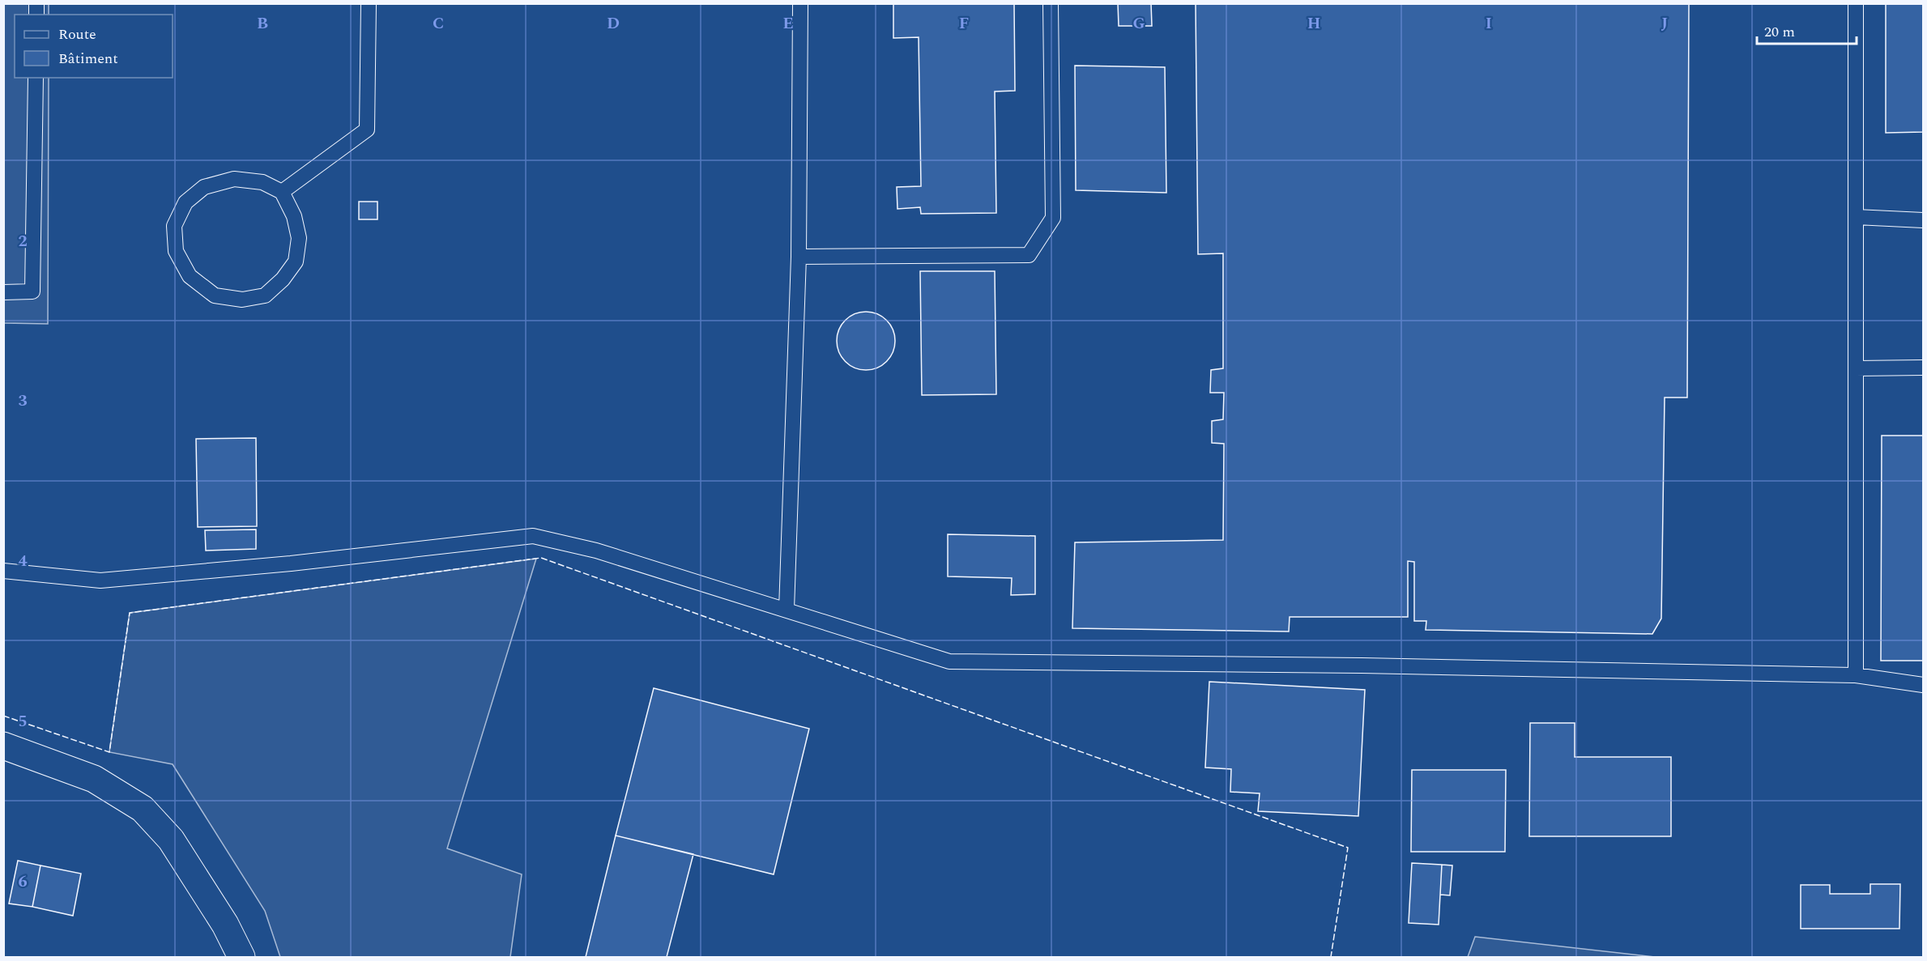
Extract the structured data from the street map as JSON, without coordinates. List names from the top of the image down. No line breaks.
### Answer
{"legend":["Route","Bâtiment"],"scale_bar":"20 m","grid":{"columns":["B","C","D","E","F","G","H","I","J"],"rows":["2","3","4","5","6"]}}
